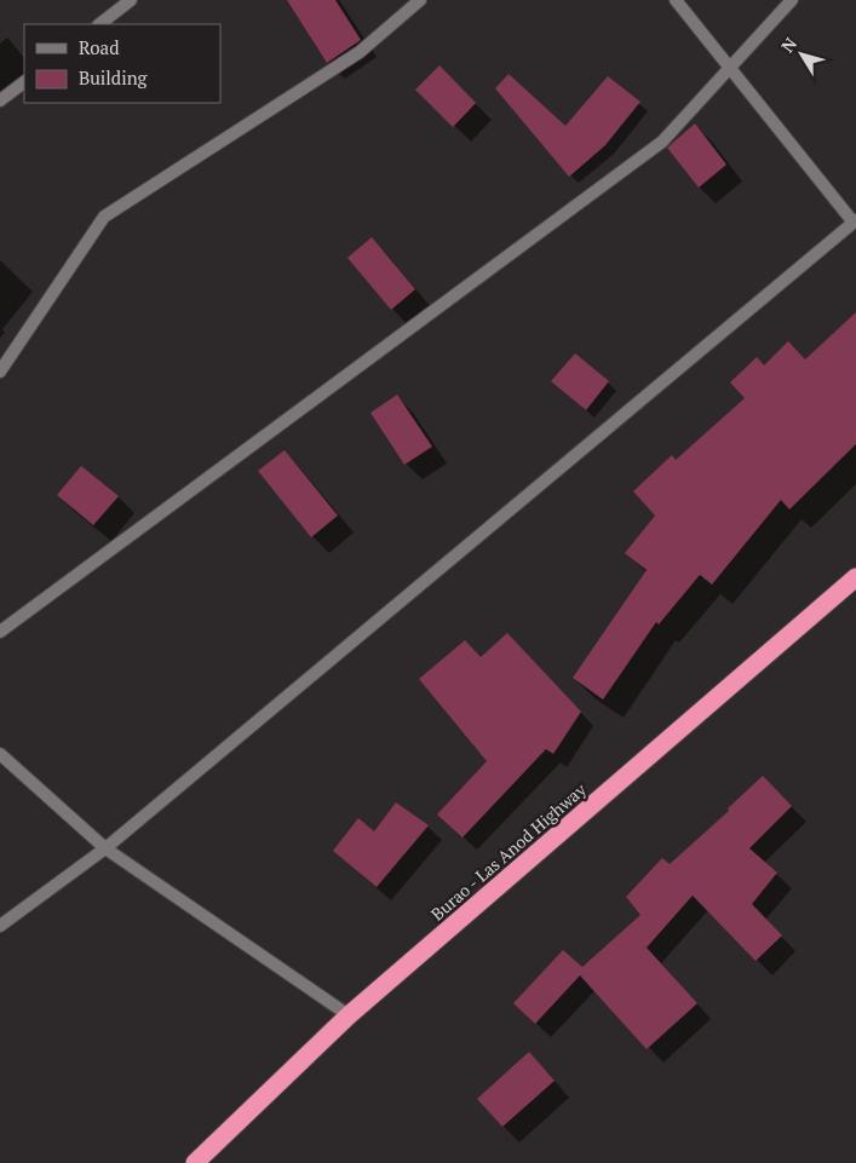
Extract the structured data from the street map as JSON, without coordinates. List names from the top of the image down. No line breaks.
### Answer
{"streets":{"highway":["Burao - Las Anod Highway"]},"legend":["Road","Building"],"north":"top left"}
